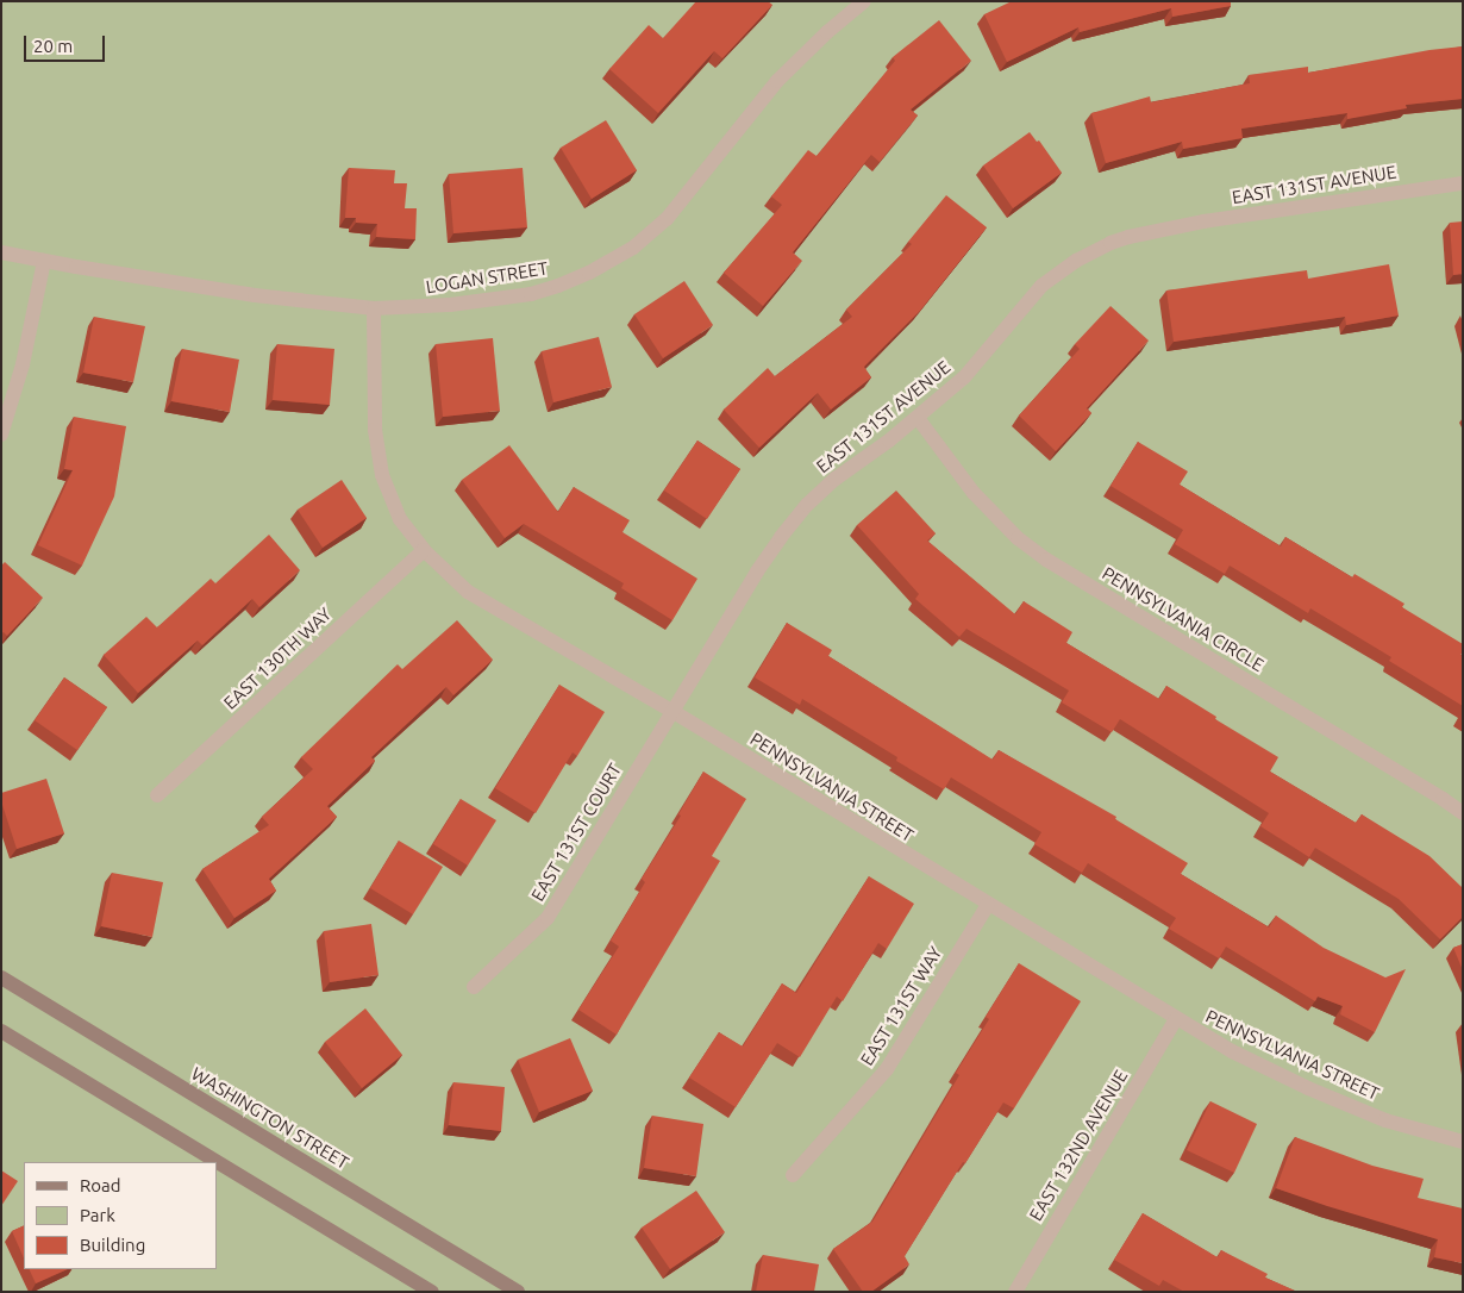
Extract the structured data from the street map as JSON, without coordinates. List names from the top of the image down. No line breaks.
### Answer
{"streets":{"main road":["WASHINGTON STREET"],"street":["EAST 131ST AVENUE","LOGAN STREET","PENNSYLVANIA CIRCLE","EAST 130TH WAY","PENNSYLVANIA STREET","EAST 131ST COURT","EAST 131ST WAY","EAST 132ND AVENUE"]},"crossings":[["EAST 131ST AVENUE","PENNSYLVANIA CIRCLE"],["EAST 131ST AVENUE","PENNSYLVANIA STREET"],["EAST 131ST AVENUE","EAST 131ST COURT"],["LOGAN STREET","PENNSYLVANIA STREET"],["EAST 130TH WAY","PENNSYLVANIA STREET"],["PENNSYLVANIA STREET","EAST 131ST COURT"],["PENNSYLVANIA STREET","EAST 131ST WAY"],["PENNSYLVANIA STREET","EAST 132ND AVENUE"]],"legend":["Road","Park","Building"],"scale_bar":"20 m"}
